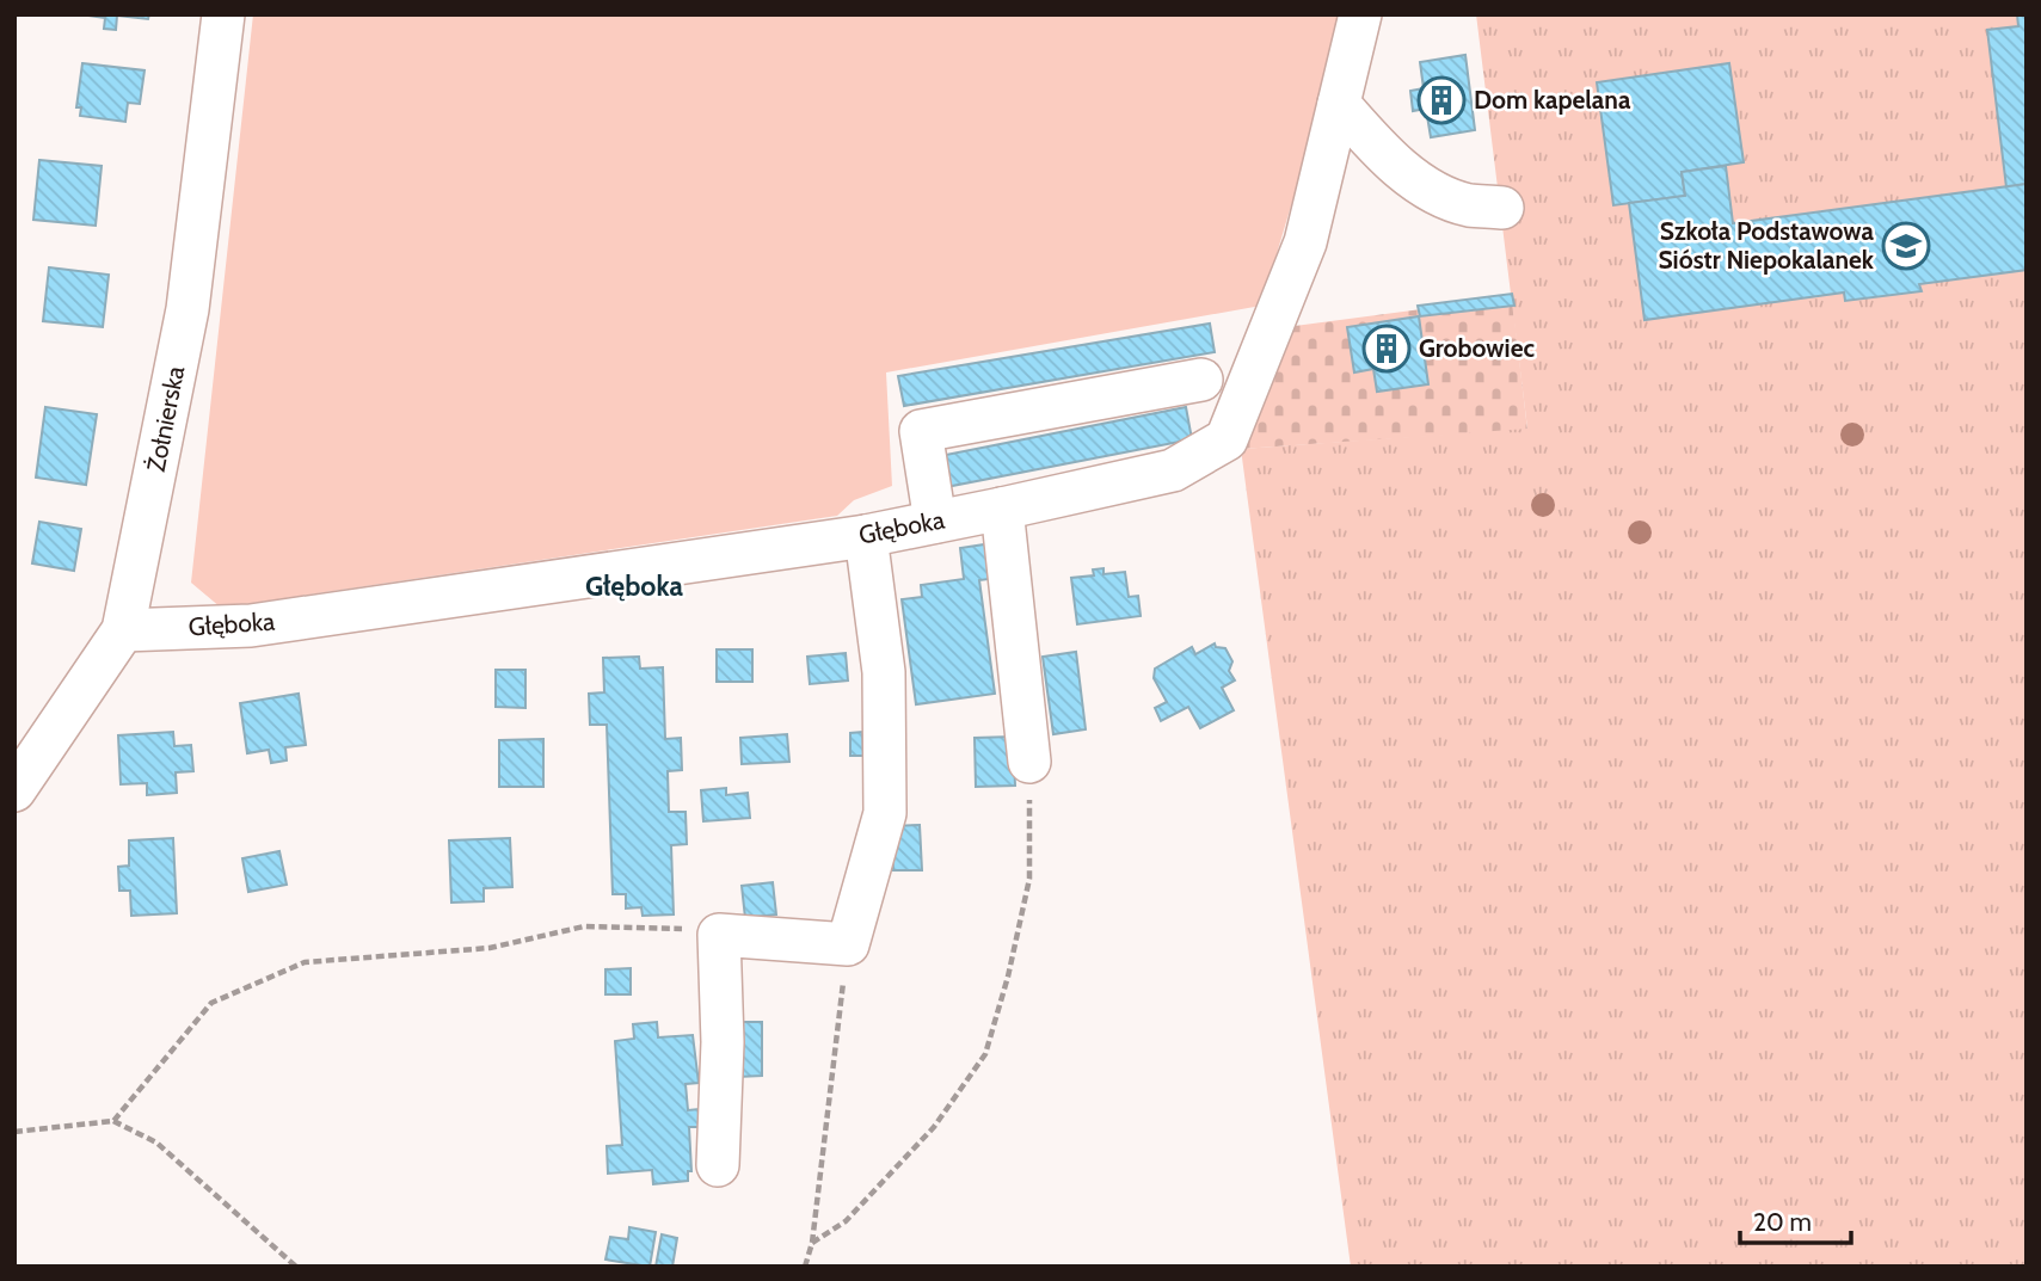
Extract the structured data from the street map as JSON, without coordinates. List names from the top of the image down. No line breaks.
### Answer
{"streets":{"street":["Żołnierska","Głęboka"]},"crossings":[["Żołnierska","Głęboka"]],"districts":["Głęboka"],"places":{"building":["Dom kapelana","Grobowiec"],"school or university":["Szkoła Podstawowa Sióstr Niepokalanek"]},"scale_bar":"20 m"}
